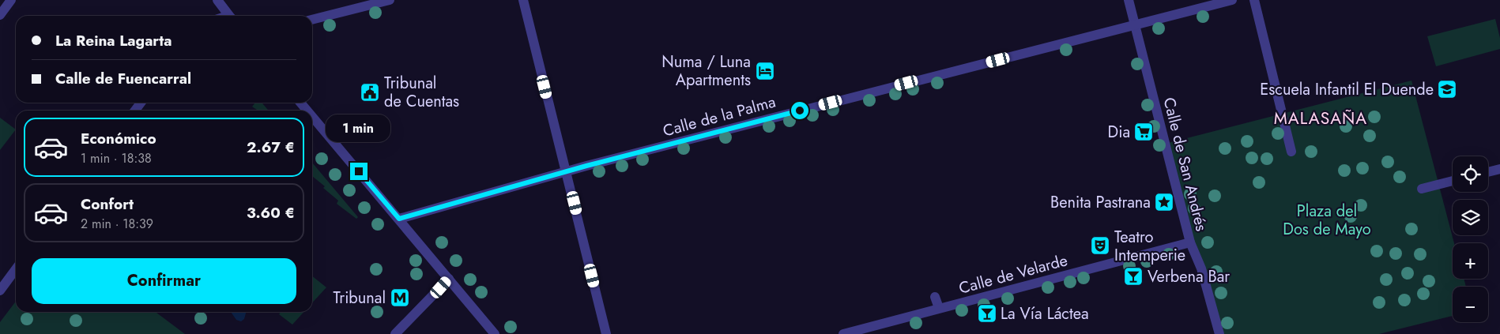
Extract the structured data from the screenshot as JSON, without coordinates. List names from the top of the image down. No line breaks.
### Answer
{"streets":{"street":["Calle de la Palma","Calle de San Andrés","Calle de Velarde"]},"crossings":[["Calle de la Palma","Calle de San Andrés"],["Calle de San Andrés","Calle de Velarde"]],"districts":["MALASAÑA"],"parks":["Plaza del Dos de Mayo"],"places":{"hotel":["Numa / Luna Apartments"],"school or university":["Escuela Infantil El Duende"],"public building":["Tribunal de Cuentas"],"supermarket":["Dia"],"place":["Benita Pastrana"],"theatre":["Teatro Intemperie"],"bar":["Verbena Bar","La Vía Láctea"],"metro station":["Tribunal"]},"page":{"banner":["La Reina Lagarta","Calle de Fuencarral"],"bubble":"1 min","list":[{"name":"Económico","note":"1 min · 18:38","value":"2.67 €"},{"name":"Confort","note":"2 min · 18:39","value":"3.60 €"}],"map_buttons":["+","−"],"buttons":"Confirmar"}}
